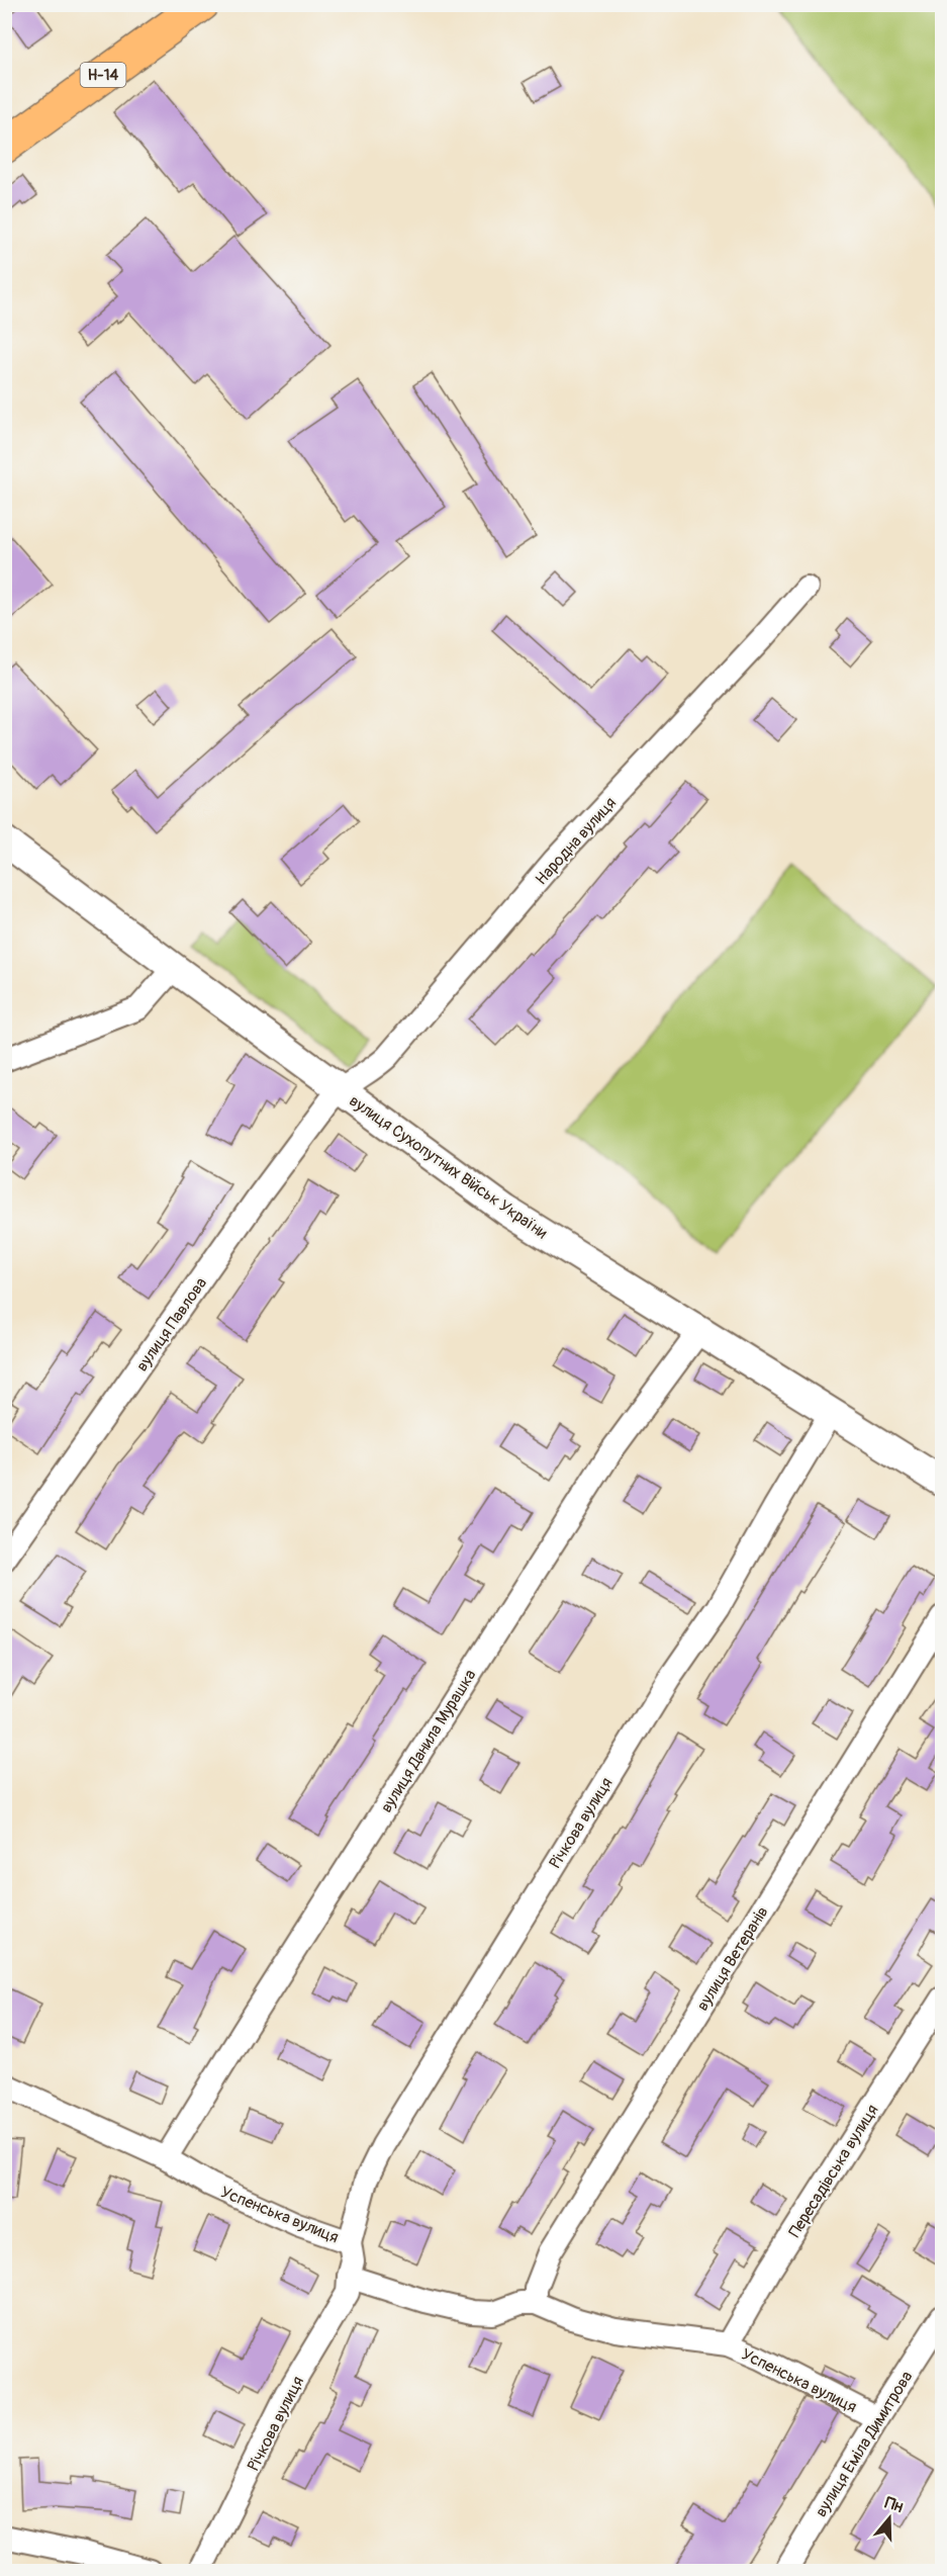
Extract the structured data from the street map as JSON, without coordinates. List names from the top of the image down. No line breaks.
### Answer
{"streets":{"main road":["Н-14"],"street":["Народна вулиця","вулиця Сухопутних Військ України","вулиця Павлова","вулиця Данила Мурашка","Річкова вулиця","вулиця Ветеранів","Пересадівська вулиця","Успенська вулиця","вулиця Еміла Димитрова"]},"crossings":[["Народна вулиця","вулиця Сухопутних Військ України"],["Народна вулиця","вулиця Павлова"],["вулиця Сухопутних Військ України","вулиця Павлова"],["вулиця Сухопутних Військ України","вулиця Данила Мурашка"],["вулиця Сухопутних Військ України","Річкова вулиця"],["вулиця Данила Мурашка","Успенська вулиця"],["Річкова вулиця","Успенська вулиця"],["вулиця Ветеранів","Успенська вулиця"],["Пересадівська вулиця","Успенська вулиця"],["Успенська вулиця","вулиця Еміла Димитрова"]],"north":"top"}
